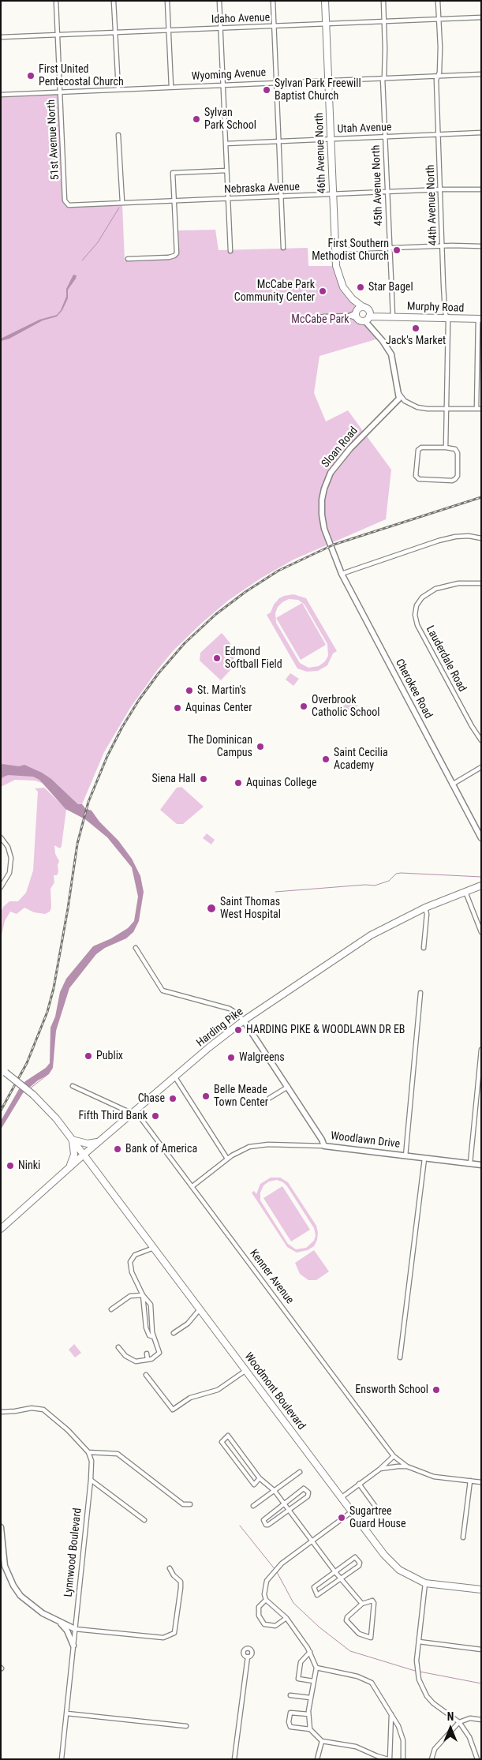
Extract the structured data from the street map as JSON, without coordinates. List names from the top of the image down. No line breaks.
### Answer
{"streets":{"main road":["46th Avenue North","Murphy Road","Harding Pike","Woodmont Boulevard"],"street":["Idaho Avenue","Wyoming Avenue","Utah Avenue","51st Avenue North","45th Avenue North","Nebraska Avenue","44th Avenue North","Sloan Road","Lauderdale Road","Cherokee Road","Woodlawn Drive","Kenner Avenue","Lynnwood Boulevard"]},"crossings":[["Idaho Avenue","51st Avenue North"],["Idaho Avenue","46th Avenue North"],["Idaho Avenue","45th Avenue North"],["Idaho Avenue","44th Avenue North"],["Wyoming Avenue","51st Avenue North"],["Wyoming Avenue","46th Avenue North"],["Wyoming Avenue","45th Avenue North"],["Wyoming Avenue","44th Avenue North"],["Utah Avenue","46th Avenue North"],["Utah Avenue","45th Avenue North"],["Utah Avenue","44th Avenue North"],["51st Avenue North","Nebraska Avenue"],["46th Avenue North","Nebraska Avenue"],["46th Avenue North","Murphy Road"],["45th Avenue North","Nebraska Avenue"],["45th Avenue North","Murphy Road"],["Nebraska Avenue","44th Avenue North"],["44th Avenue North","Murphy Road"],["Sloan Road","Cherokee Road"],["Harding Pike","Woodlawn Drive"],["Harding Pike","Kenner Avenue"],["Harding Pike","Woodmont Boulevard"]],"parks":["McCabe Park"],"places":["First United Pentecostal Church","Sylvan Park Freewill Baptist Church","Sylvan Park School","First Southern Methodist Church","Star Bagel","McCabe Park Community Center","Jack's Market","Edmond Softball Field","St. Martin's","Overbrook Catholic School","Aquinas Center","The Dominican Campus","Saint Cecilia Academy","Siena Hall","Aquinas College","Saint Thomas West Hospital","HARDING PIKE & WOODLAWN DR EB","Publix","Walgreens","Belle Meade Town Center","Chase","Fifth Third Bank","Bank of America","Ninki","Ensworth School","Sugartree Guard House"],"north":"top"}
